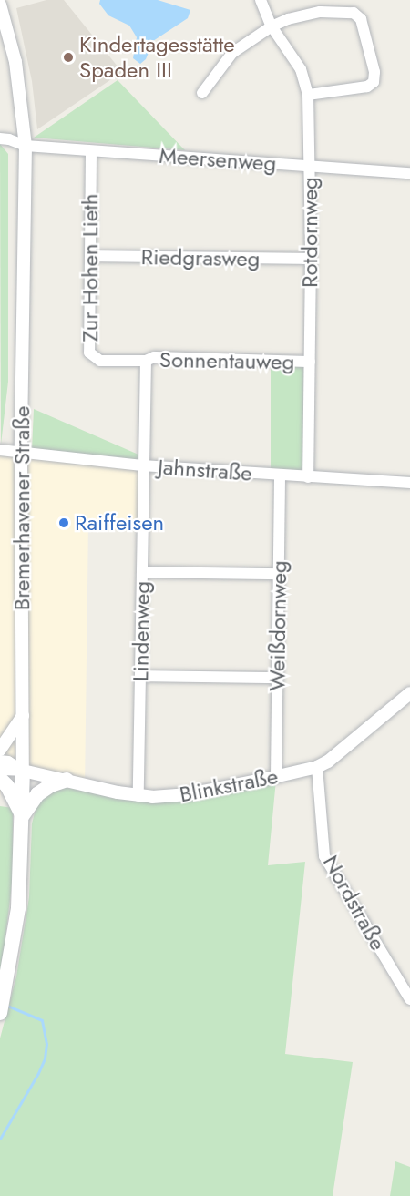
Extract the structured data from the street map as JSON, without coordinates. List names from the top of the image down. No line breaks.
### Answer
{"streets":{"main road":["Bremerhavener Straße"],"street":["Meersenweg","Rotdornweg","Riedgrasweg","Zur Hohen Lieth","Sonnentauweg","Jahnstraße","Weißdornweg","Lindenweg","Blinkstraße","Nordstraße"]},"crossings":[["Meersenweg","Rotdornweg"],["Meersenweg","Zur Hohen Lieth"],["Meersenweg","Bremerhavener Straße"],["Rotdornweg","Riedgrasweg"],["Rotdornweg","Sonnentauweg"],["Rotdornweg","Jahnstraße"],["Riedgrasweg","Zur Hohen Lieth"],["Zur Hohen Lieth","Sonnentauweg"],["Jahnstraße","Bremerhavener Straße"],["Jahnstraße","Weißdornweg"],["Jahnstraße","Lindenweg"],["Bremerhavener Straße","Blinkstraße"],["Weißdornweg","Blinkstraße"],["Lindenweg","Blinkstraße"],["Blinkstraße","Nordstraße"]],"places":["Kindertagesstätte Spaden III","Raiffeisen"]}
